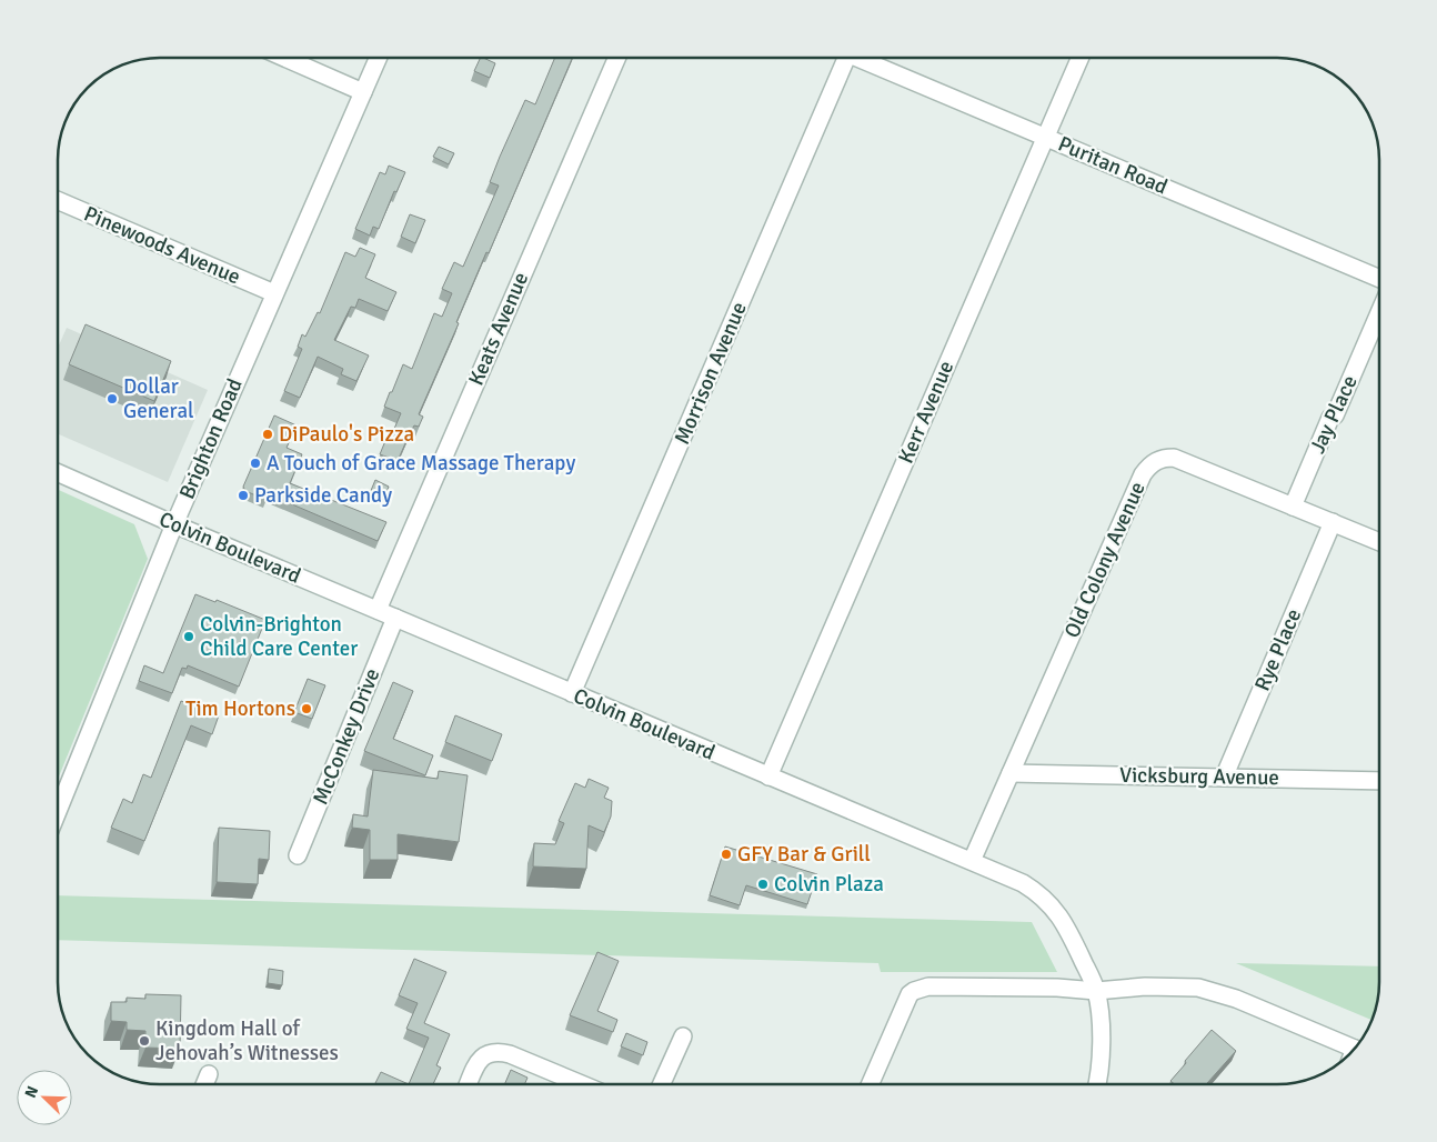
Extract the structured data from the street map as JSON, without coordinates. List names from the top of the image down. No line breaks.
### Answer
{"streets":{"street":["Puritan Road","Pinewoods Avenue","Keats Avenue","Morrison Avenue","Kerr Avenue","Jay Place","Brighton Road","Colvin Boulevard","Old Colony Avenue","Rye Place","McConkey Drive","Vicksburg Avenue"]},"crossings":[["Puritan Road","Kerr Avenue"],["Pinewoods Avenue","Brighton Road"],["Keats Avenue","Colvin Boulevard"],["Morrison Avenue","Colvin Boulevard"],["Kerr Avenue","Colvin Boulevard"],["Jay Place","Old Colony Avenue"],["Brighton Road","Colvin Boulevard"],["Colvin Boulevard","Old Colony Avenue"],["Colvin Boulevard","McConkey Drive"],["Old Colony Avenue","Rye Place"],["Old Colony Avenue","Vicksburg Avenue"],["Rye Place","Vicksburg Avenue"]],"places":["Dollar General","DiPaulo's Pizza","A Touch of Grace Massage Therapy","Parkside Candy","Colvin-Brighton Child Care Center","Tim Hortons","GFY Bar & Grill","Colvin Plaza","Kingdom Hall of Jehovah’s Witnesses"],"north":"top left"}
